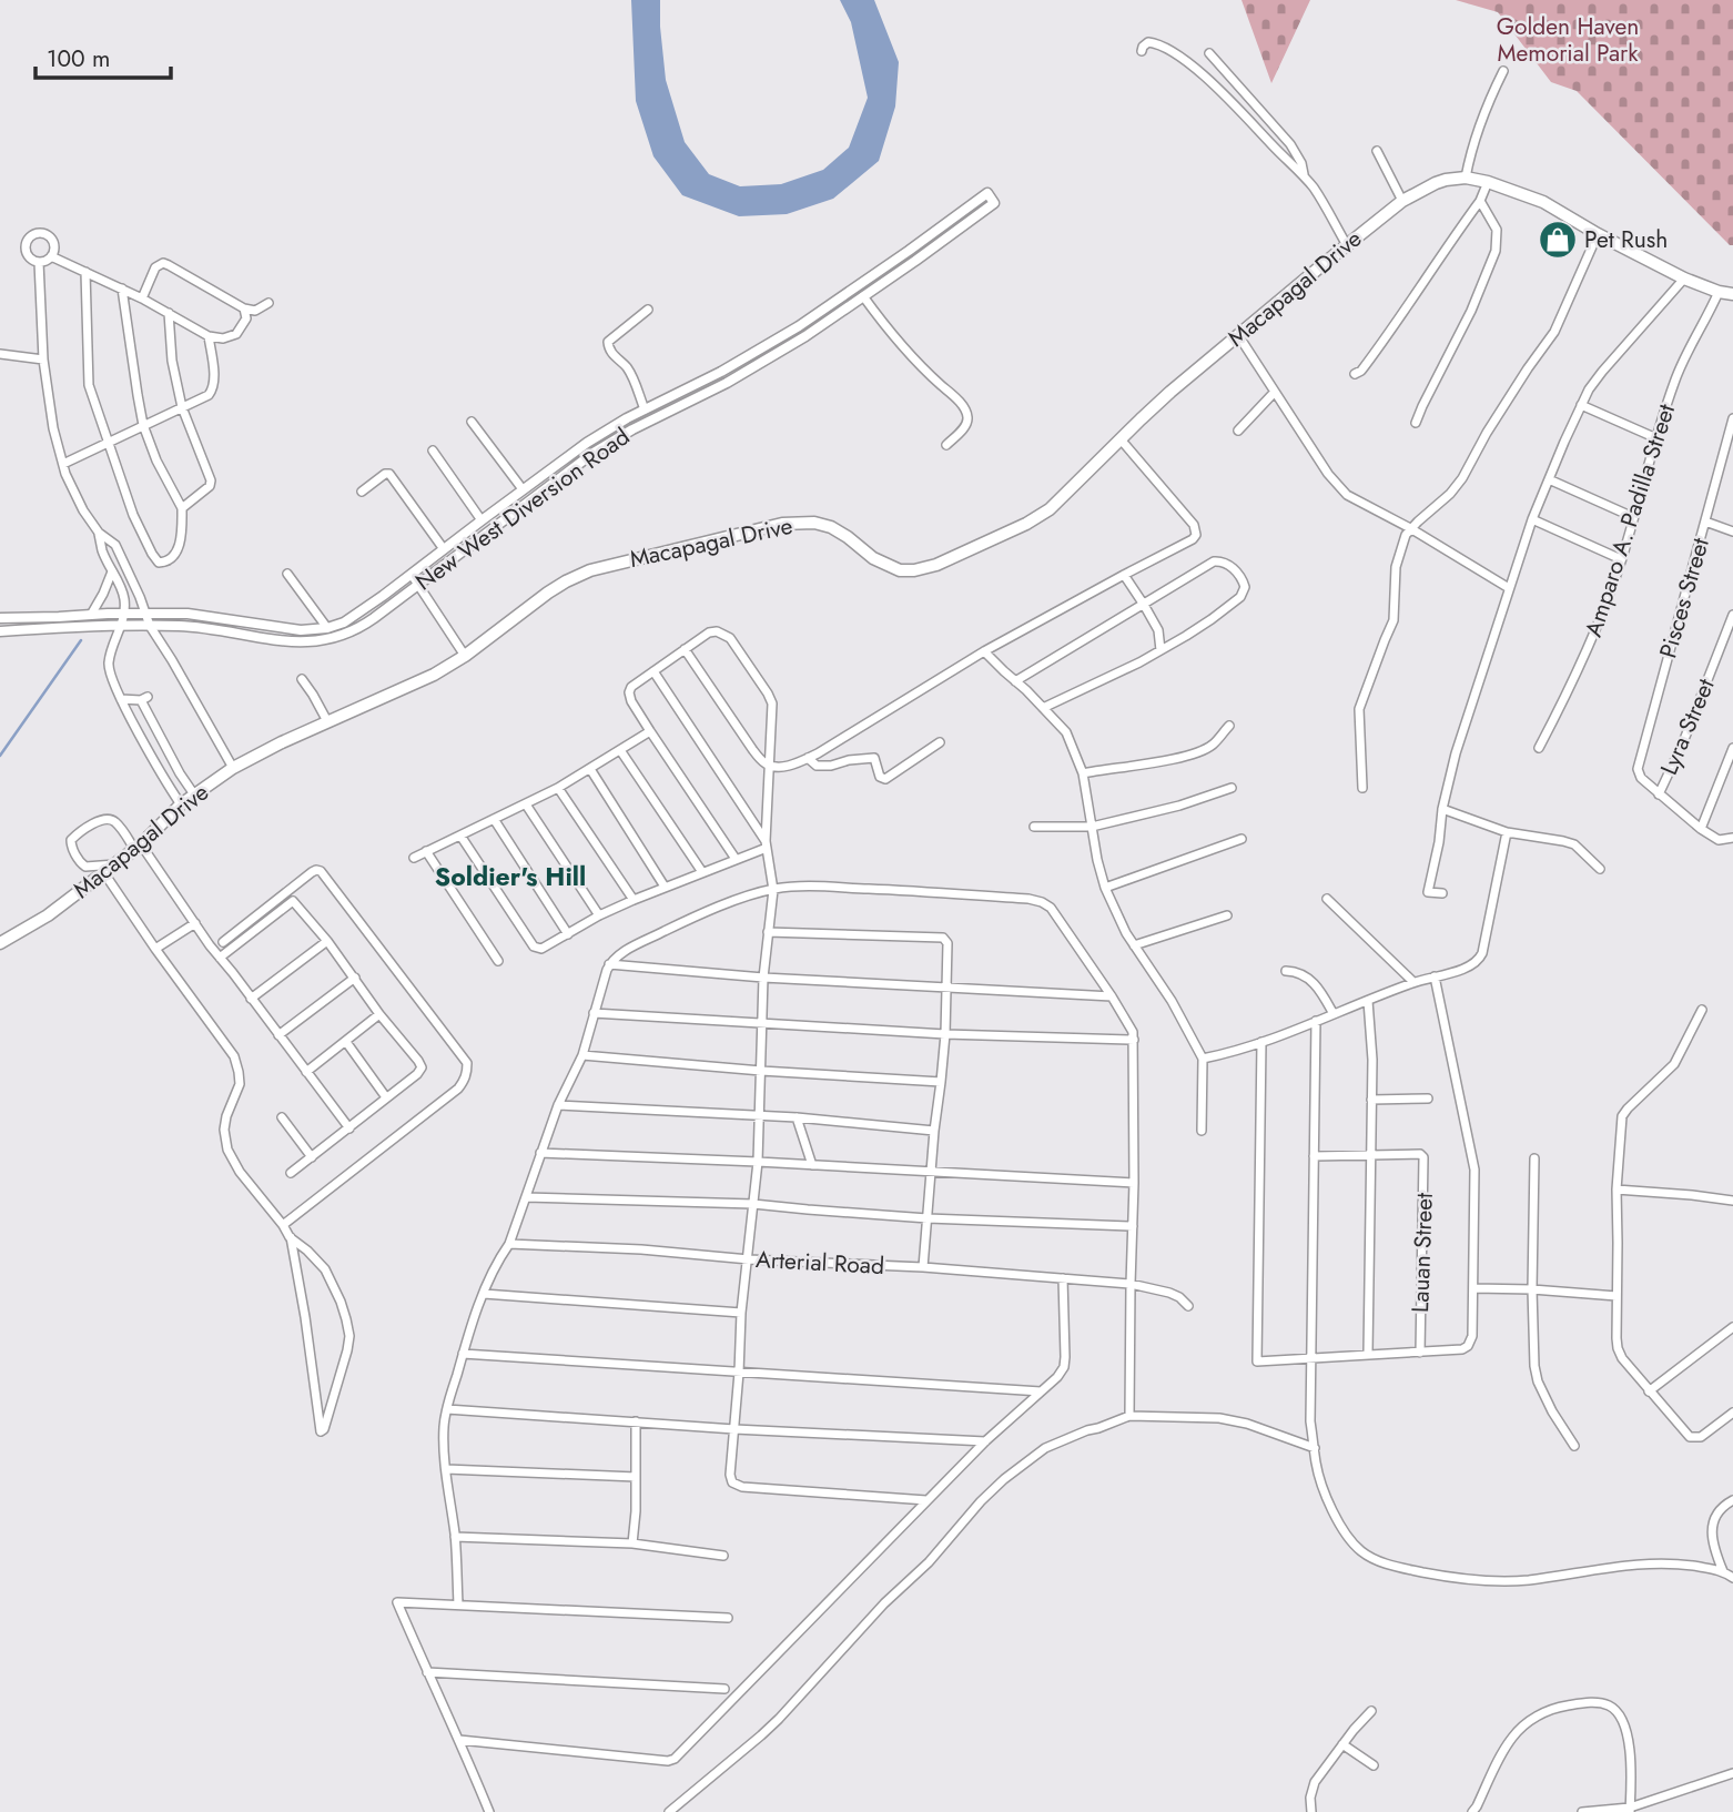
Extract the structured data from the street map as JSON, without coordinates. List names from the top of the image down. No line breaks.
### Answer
{"streets":{"main road":["Macapagal Drive"],"street":["New West Diversion Road","Amparo A. Padilla Street","Pisces Street","Lyra Street","Lauan Street","Arterial Road"]},"crossings":[["Macapagal Drive","Amparo A. Padilla Street"],["Pisces Street","Lyra Street"]],"districts":["Soldier's Hill"],"parks":["Golden Haven Memorial Park"],"places":{"shop":["Pet Rush"]},"scale_bar":"100 m"}
